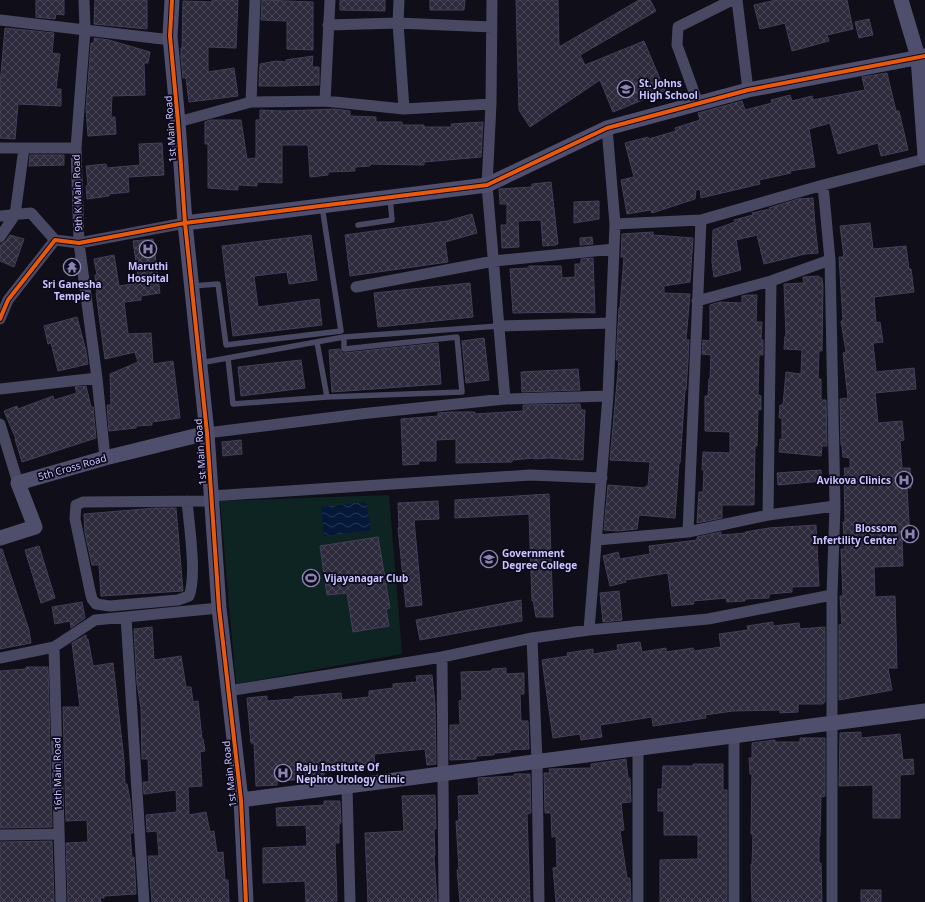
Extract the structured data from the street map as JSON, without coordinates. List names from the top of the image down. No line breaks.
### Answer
{"streets":{"street":["1st Main Road","9th K Main Road","5th Cross Road","16th Main Road"]},"crossings":[["1st Main Road","5th Cross Road"],["9th K Main Road","5th Cross Road"]],"places":{"school or university":["St. Johns High School","Government Degree College"],"hospital":["Maruthi Hospital","Avikova Clinics","Blossom Infertility Center","Raju Institute Of Nephro Urology Clinic"],"temple":["Sri Ganesha Temple"],"sports":["Vijayanagar Club"]}}
